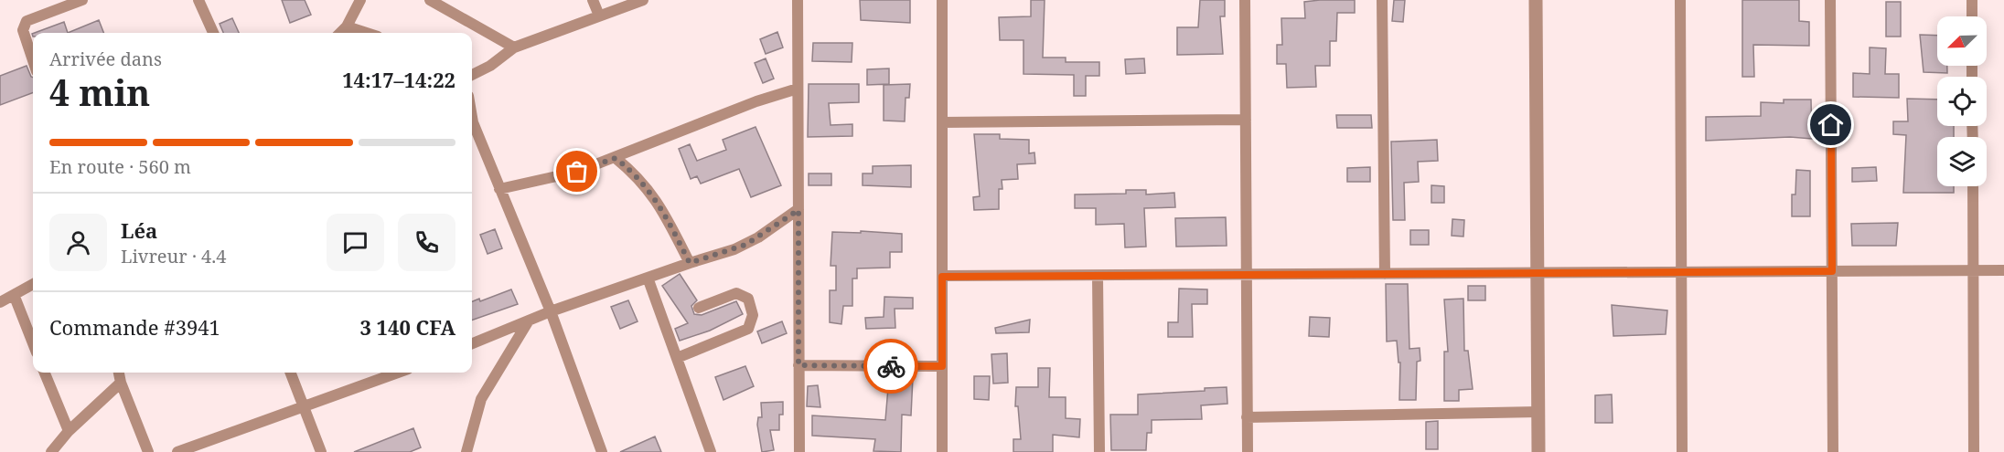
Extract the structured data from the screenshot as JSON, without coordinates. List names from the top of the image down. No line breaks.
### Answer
{"north":"bottom left","page":{"heading":["4 min","Arrivée dans","14:17–14:22"],"panel":["Léa","Livreur · 4.4","Commande #3941","3 140 CFA"],"bar":"En route · 560 m"}}
